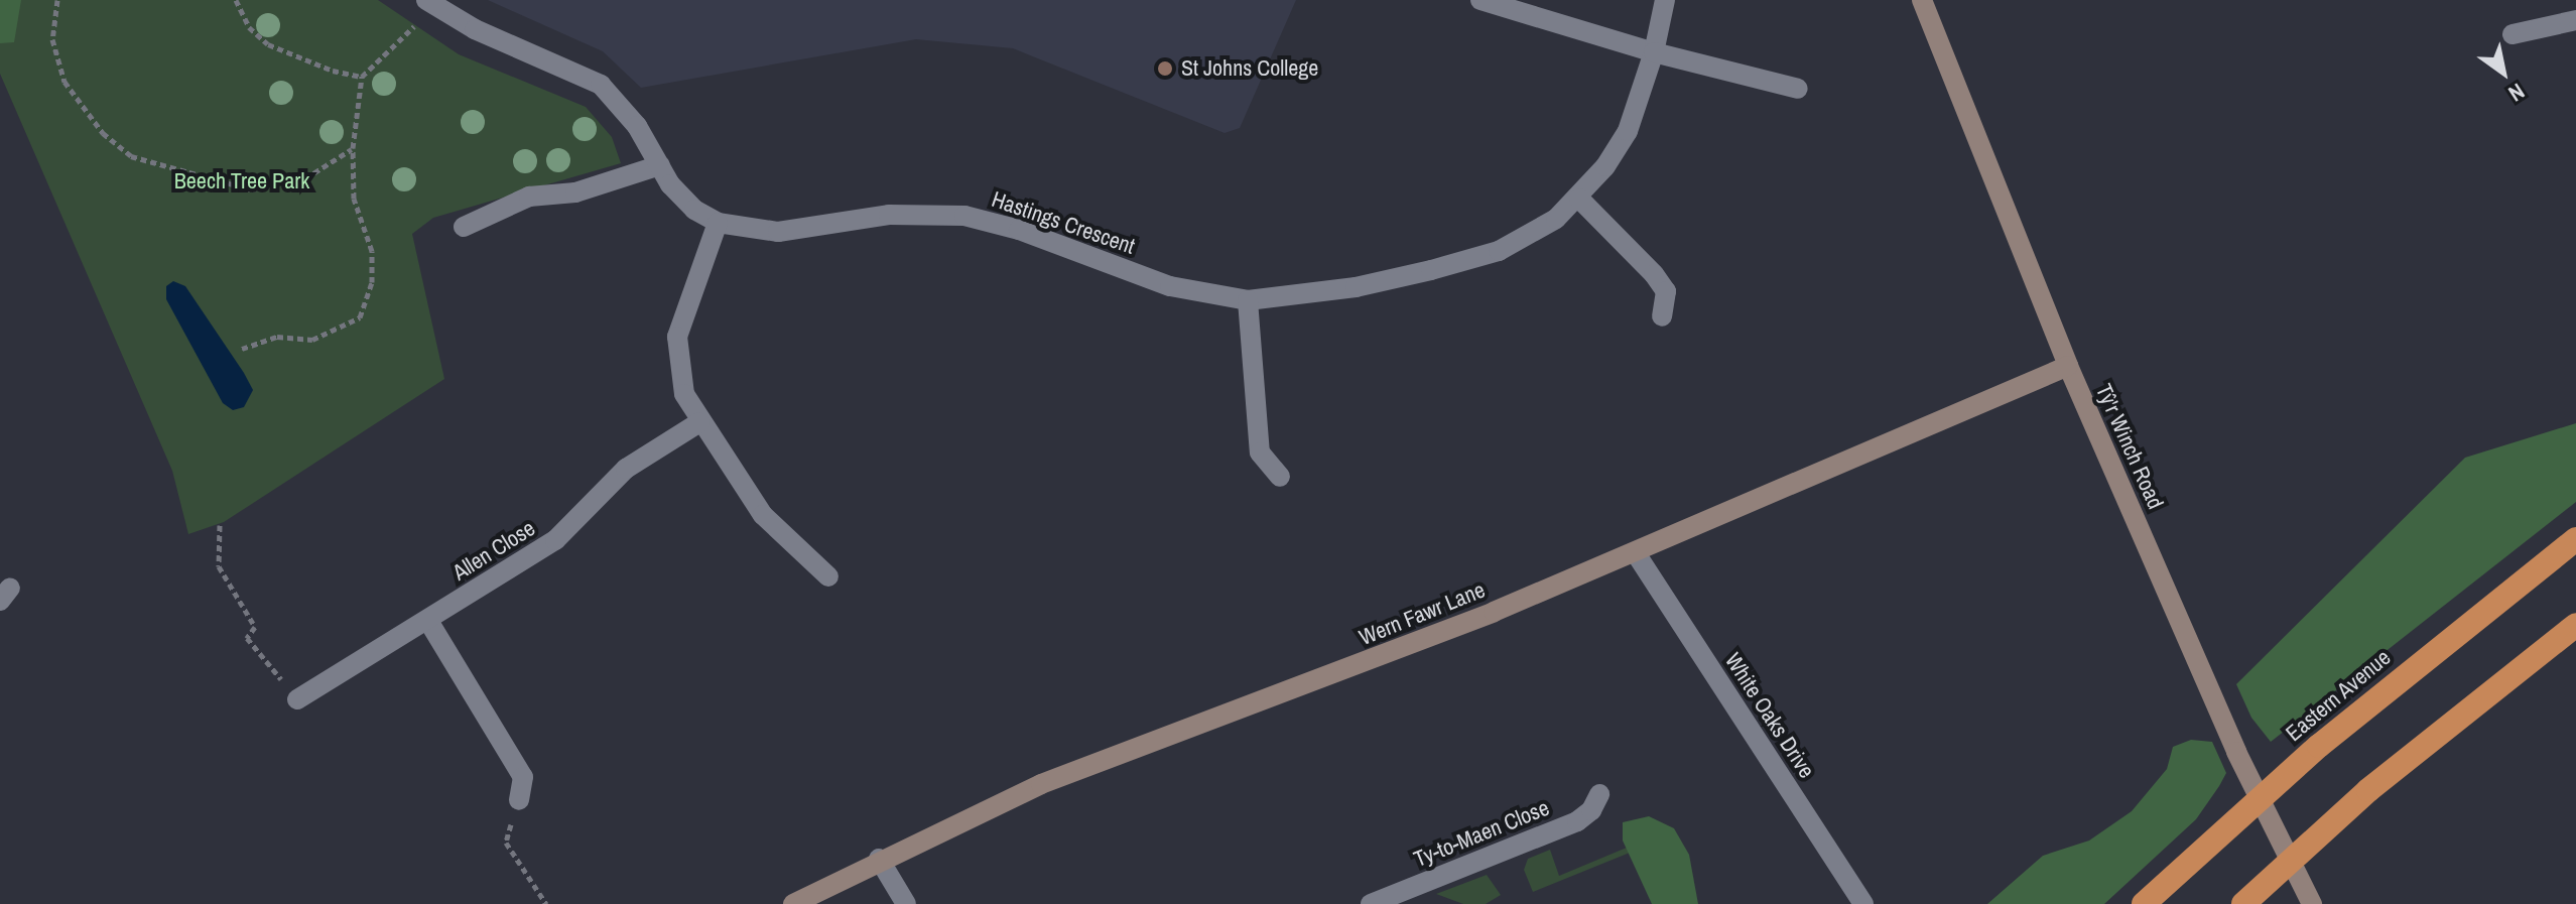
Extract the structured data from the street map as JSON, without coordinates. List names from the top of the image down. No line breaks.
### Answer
{"streets":{"highway":["Eastern Avenue"],"street":["Hastings Crescent","Tŷ'r Winch Road","Allen Close","Wern Fawr Lane","White Oaks Drive","Ty-to-Maen Close"]},"crossings":[["Tŷ'r Winch Road","Wern Fawr Lane"],["Wern Fawr Lane","White Oaks Drive"]],"parks":["Beech Tree Park"],"places":["St Johns College"],"north":"bottom right"}
